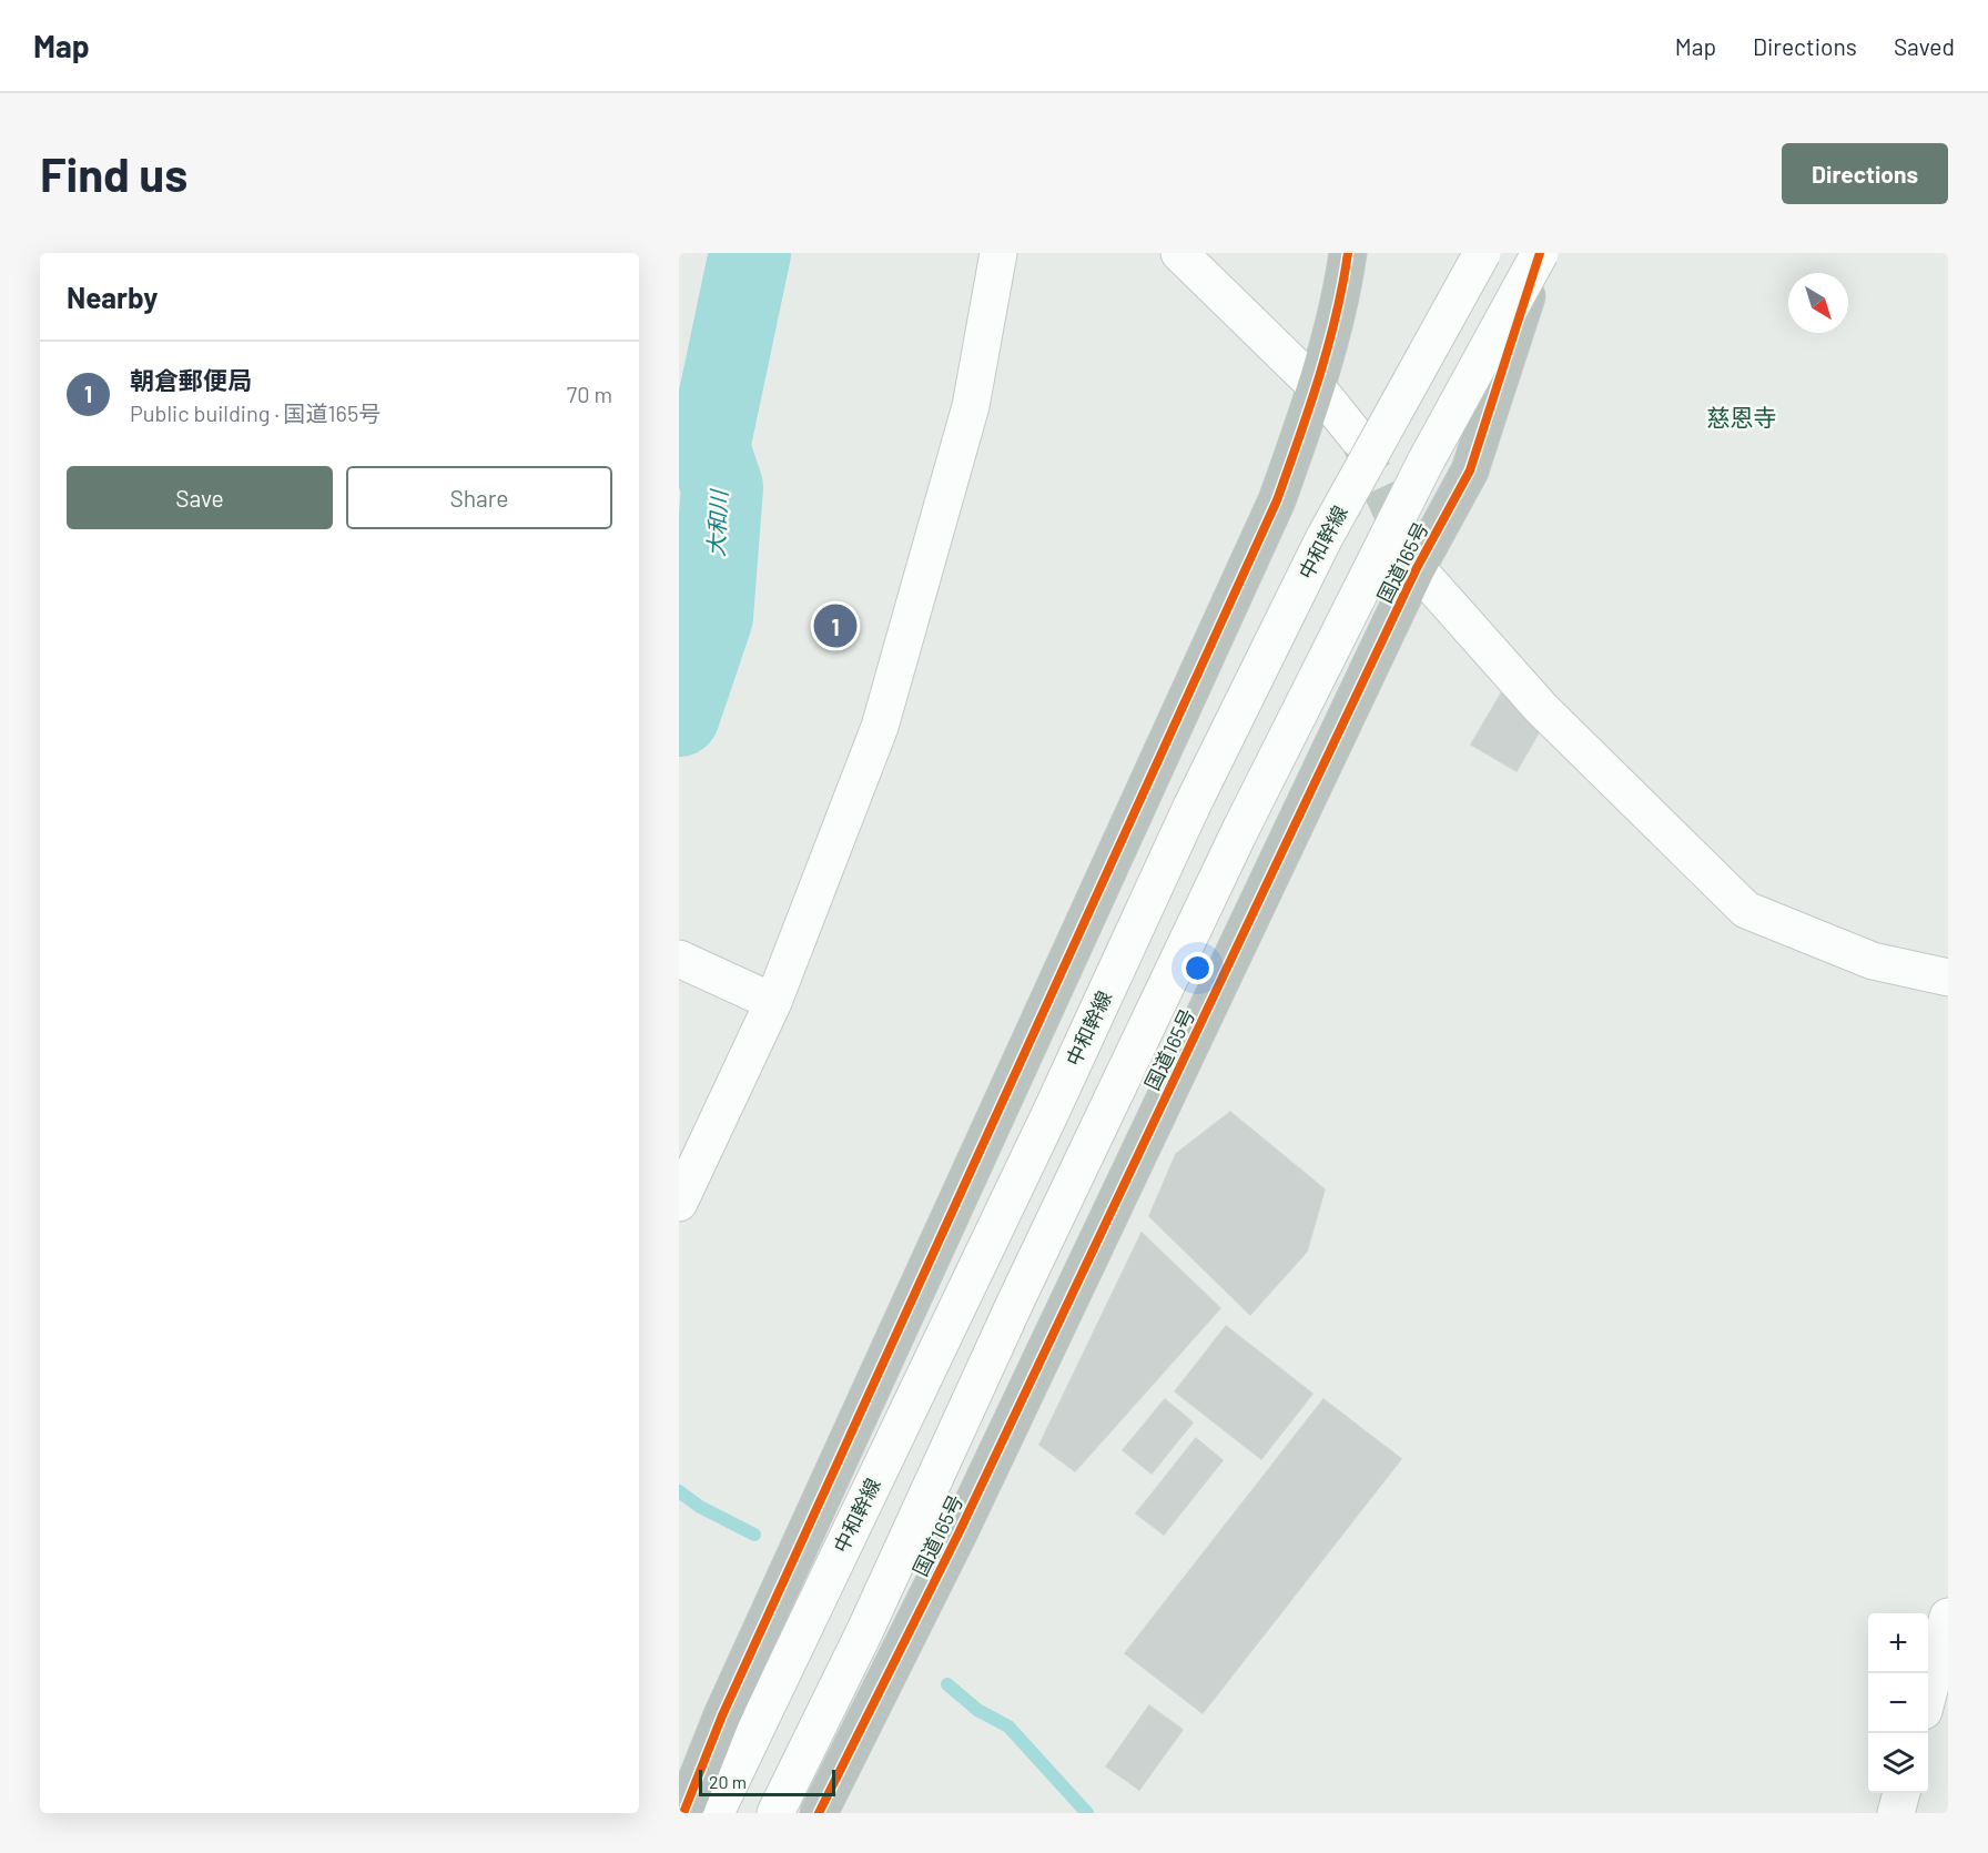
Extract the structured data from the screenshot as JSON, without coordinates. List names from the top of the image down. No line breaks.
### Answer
{"streets":{"highway":["国道165号"],"main road":["中和幹線"]},"districts":["慈恩寺"],"water":["大和川"],"scale_bar":"20 m","north":"bottom right","page":{"header":"Map","nav":["Map","Directions","Saved"],"buttons":["Directions",["Save","Share"]],"title":"Find us","heading":"Nearby","list":[{"mark":"1","name":"朝倉郵便局","note":"Public building · 国道165号","value":"70 m"}],"pins":"1","map_buttons":["+","−"],"scale":"20 m"}}
